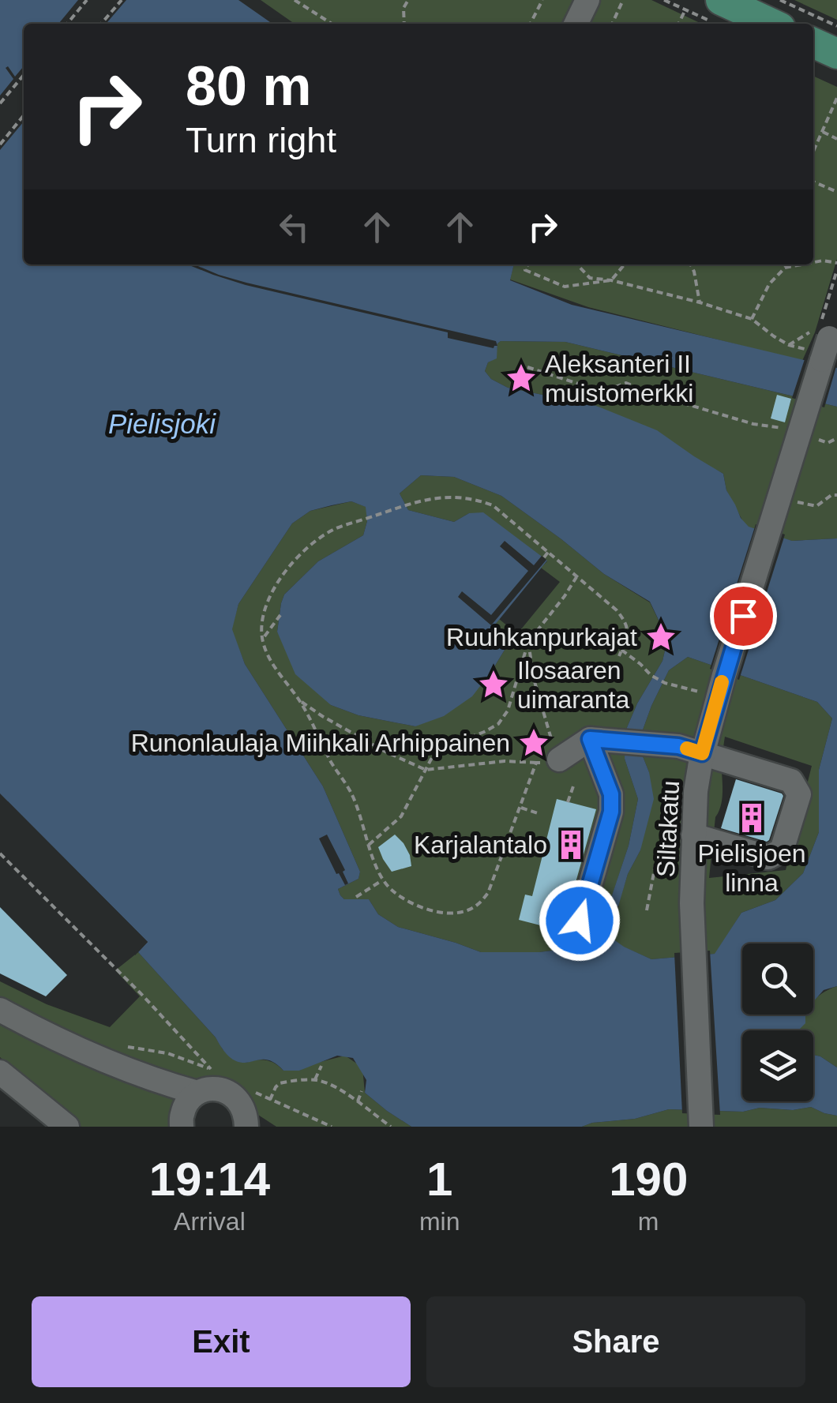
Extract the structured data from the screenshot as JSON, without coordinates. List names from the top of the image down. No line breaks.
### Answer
{"streets":{"street":["Siltakatu"]},"water":["Pielisjoki"],"places":{"place":["Aleksanteri II muistomerkki","Ruuhkanpurkajat","Ilosaaren uimaranta","Runonlaulaja Miihkali Arhippainen"],"building":["Pielisjoen linna","Karjalantalo"]},"page":{"turn":["80 m","Turn right"],"eta":["19:14","Arrival","1","min","190","m"],"buttons":["Exit","Share"]}}
